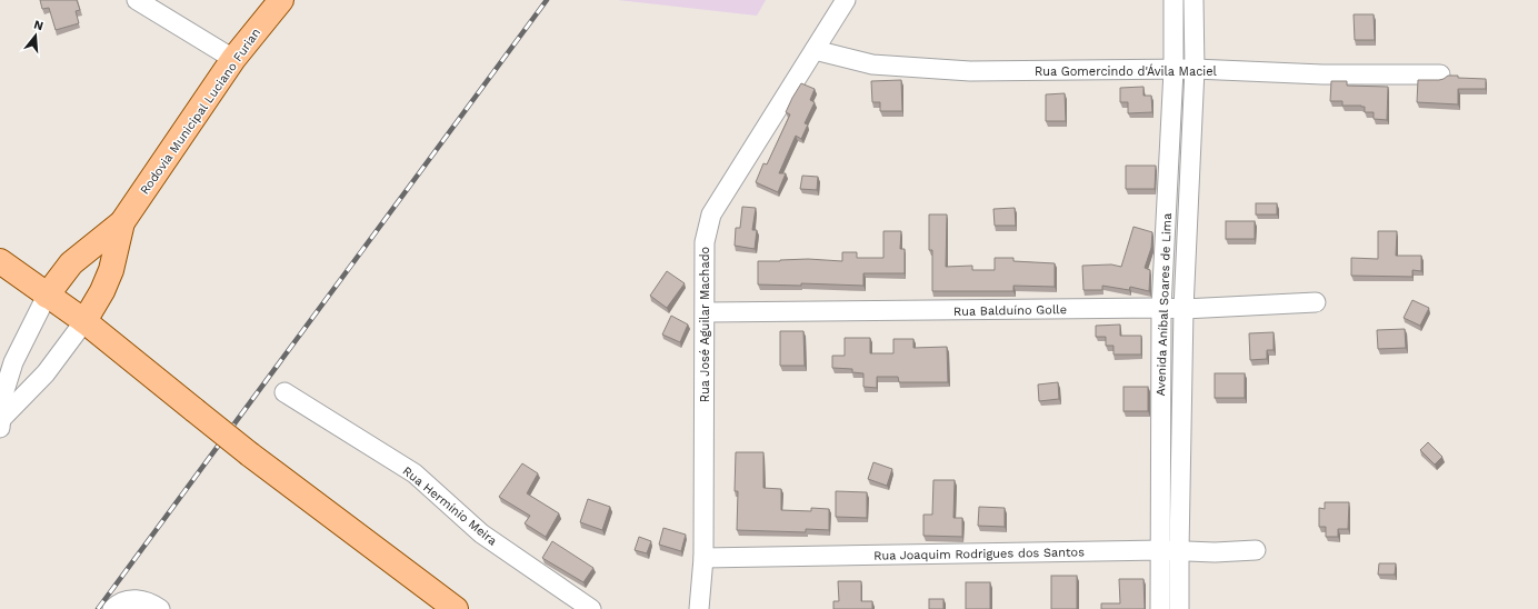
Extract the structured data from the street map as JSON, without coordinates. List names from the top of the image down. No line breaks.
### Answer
{"streets":{"main road":["Rodovia Municipal Luciano Furian"],"street":["Rua Gomercindo d'Ávila Maciel","Avenida Aníbal Soares de Lima","Rua Balduíno Golle","Rua José Aguilar Machado","Rua Hermínio Meira","Rua Joaquim Rodrigues dos Santos"]},"crossings":[["Rua Gomercindo d'Ávila Maciel","Avenida Aníbal Soares de Lima"],["Rua Gomercindo d'Ávila Maciel","Rua José Aguilar Machado"],["Avenida Aníbal Soares de Lima","Rua Balduíno Golle"],["Avenida Aníbal Soares de Lima","Rua Joaquim Rodrigues dos Santos"],["Rua Balduíno Golle","Rua José Aguilar Machado"],["Rua José Aguilar Machado","Rua Joaquim Rodrigues dos Santos"]],"north":"top"}
